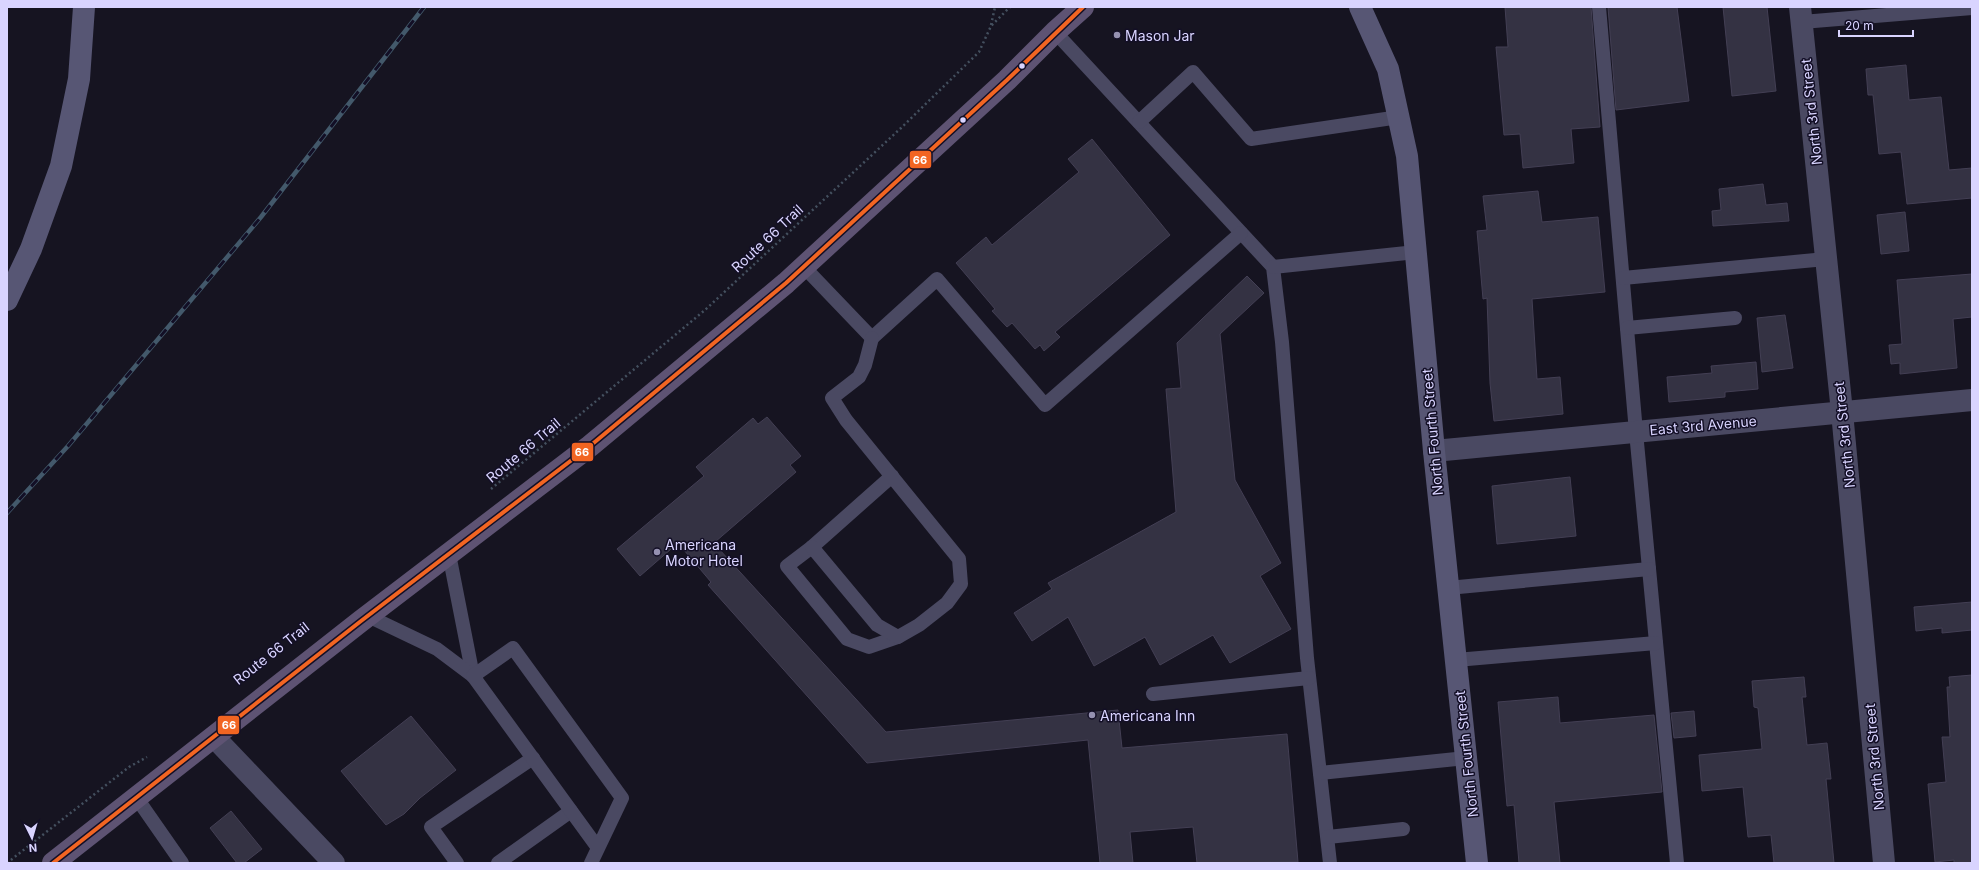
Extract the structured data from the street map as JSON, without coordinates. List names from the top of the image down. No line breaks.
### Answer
{"streets":{"main road":["North Fourth Street"],"street":["North 3rd Street","East 3rd Avenue"],"path":["Route 66 Trail"]},"crossings":[["North 3rd Street","East 3rd Avenue"],["East 3rd Avenue","North Fourth Street"]],"places":["Mason Jar","Americana Motor Hotel","Americana Inn"],"lines":["transit line 66"],"scale_bar":"20 m","north":"bottom"}
